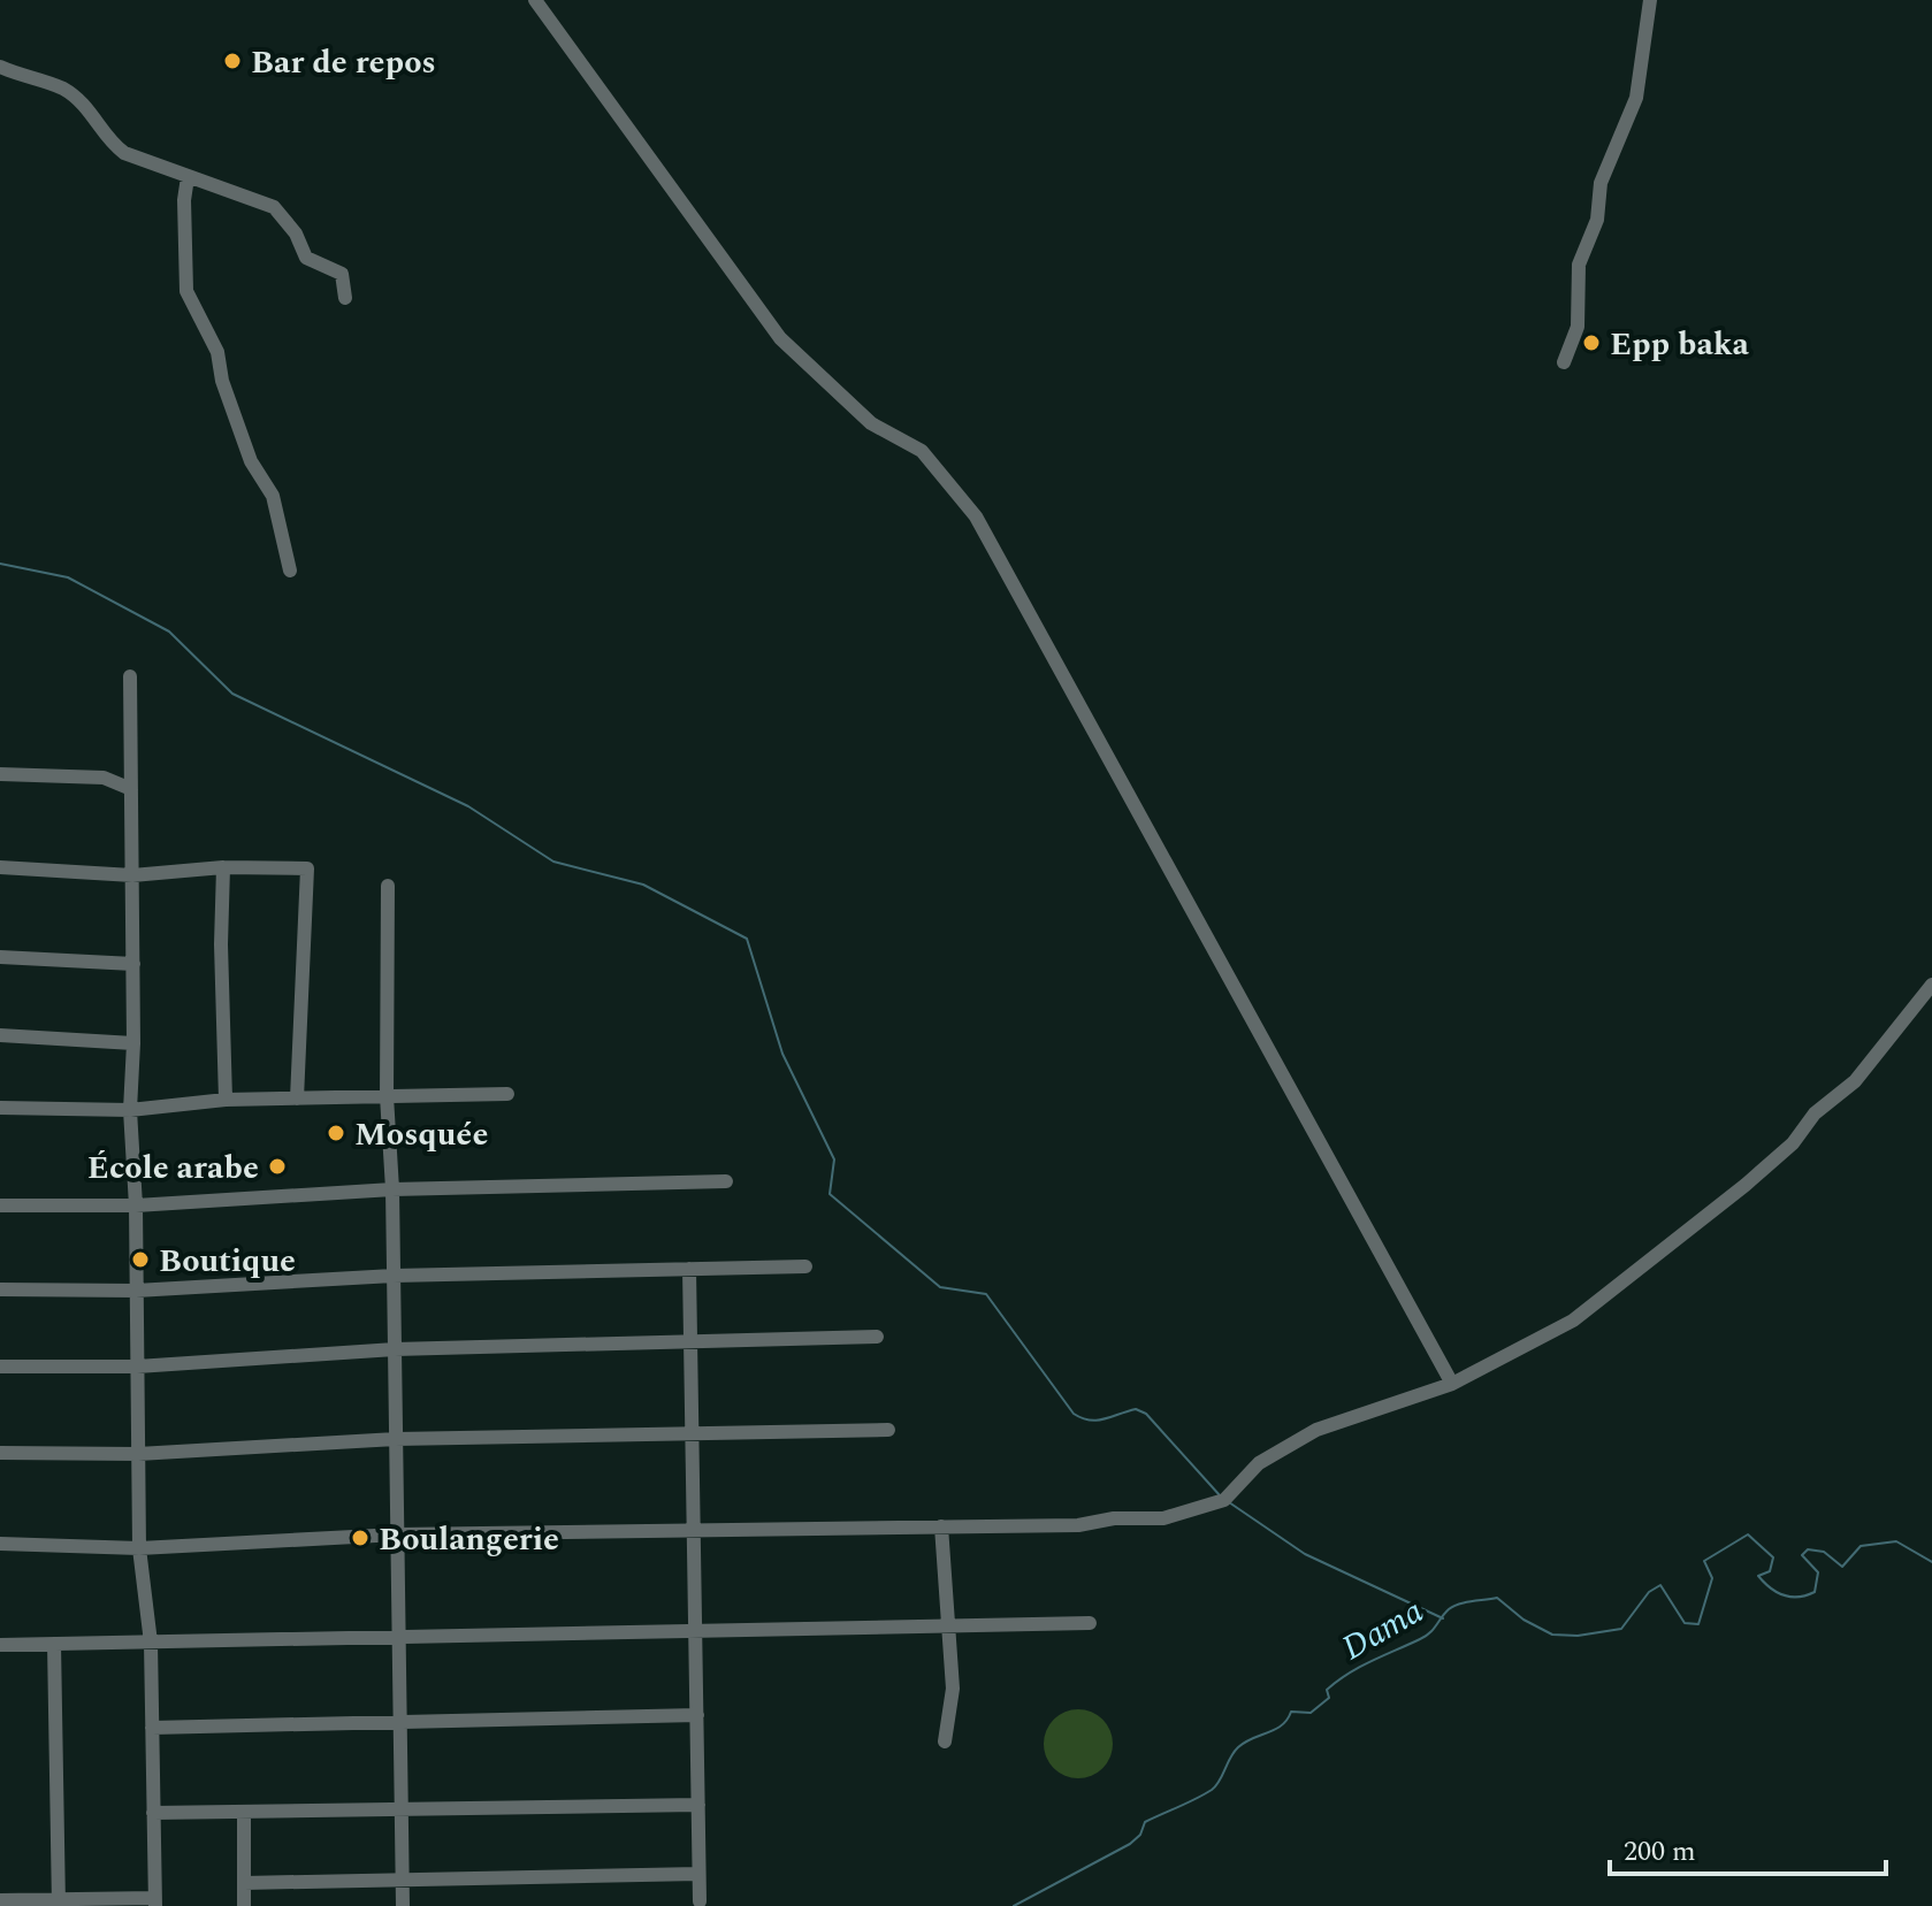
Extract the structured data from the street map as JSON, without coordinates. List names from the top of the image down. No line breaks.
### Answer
{"water":["Dama"],"places":["Bar de repos","Epp baka","Mosquée","École arabe","Boutique","Boulangerie"],"scale_bar":"200 m"}
